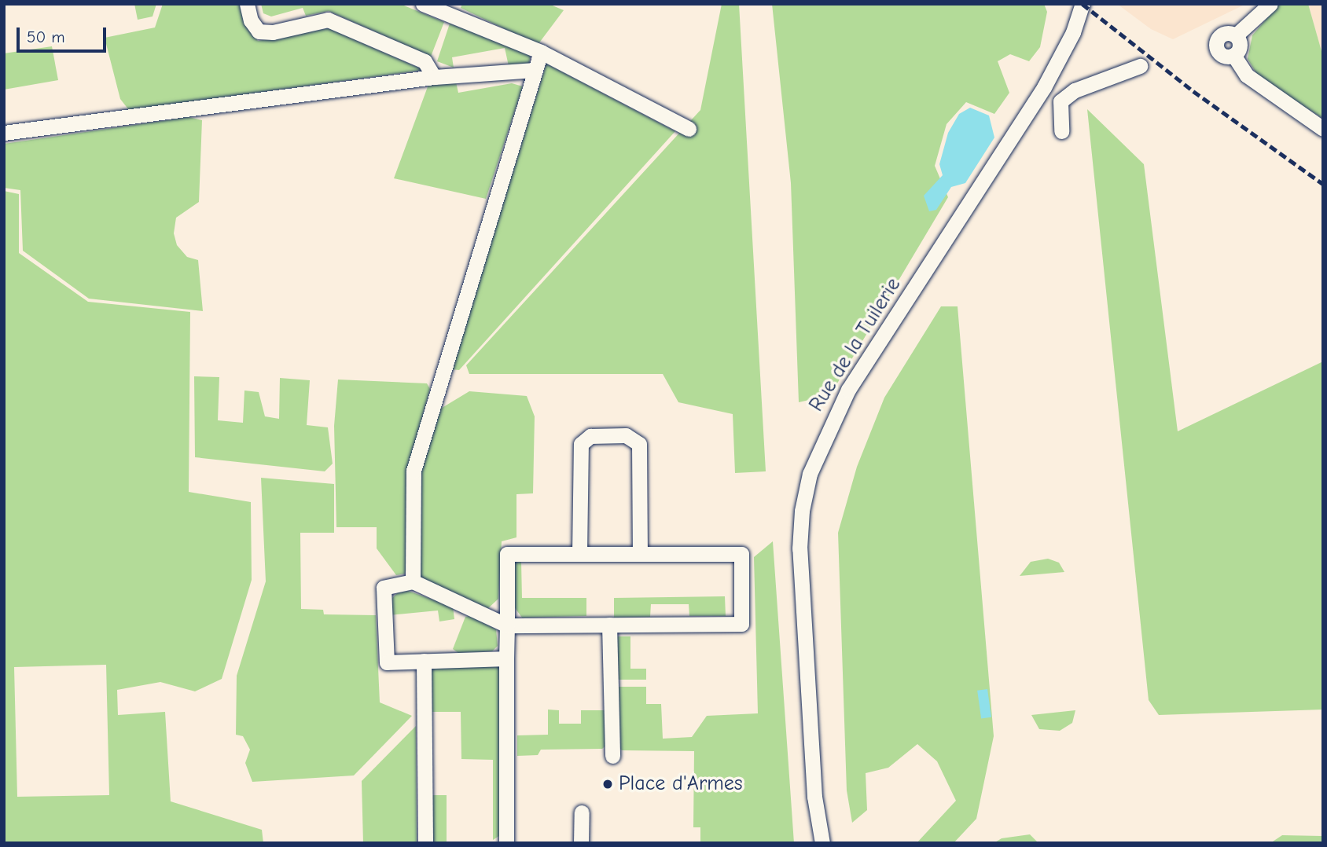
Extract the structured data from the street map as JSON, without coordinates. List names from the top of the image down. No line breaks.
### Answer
{"streets":{"street":["Rue de la Tuilerie"]},"places":["Place d'Armes"],"scale_bar":"50 m"}
